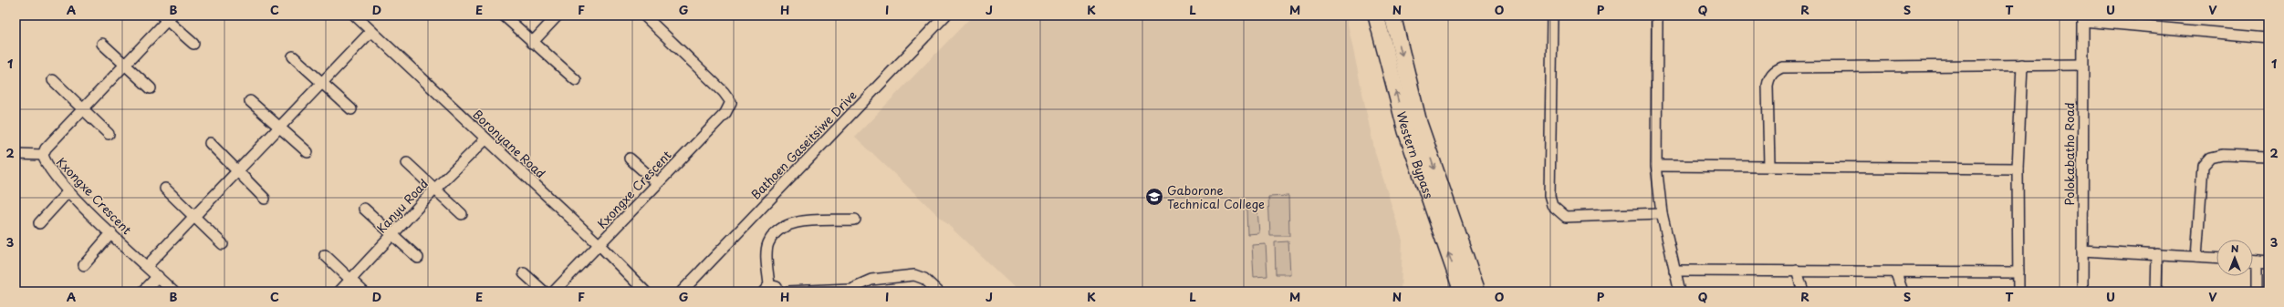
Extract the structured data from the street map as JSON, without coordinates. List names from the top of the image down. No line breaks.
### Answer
{"streets":{"highway":["Western Bypass"],"street":["Boronyane Road","Bathoen Gaseitsiwe Drive","Polokabatho Road","Kxongxe Crescent","Kanyu Road"]},"crossings":[["Boronyane Road","Kxongxe Crescent"],["Boronyane Road","Kanyu Road"]],"places":{"school or university":["Gaborone Technical College"]},"north":"top","grid":{"columns":["A","B","C","D","E","F","G","H","I","J","K","L","M","N","O","P","Q","R","S","T","U","V"],"rows":["1","2","3"]}}
